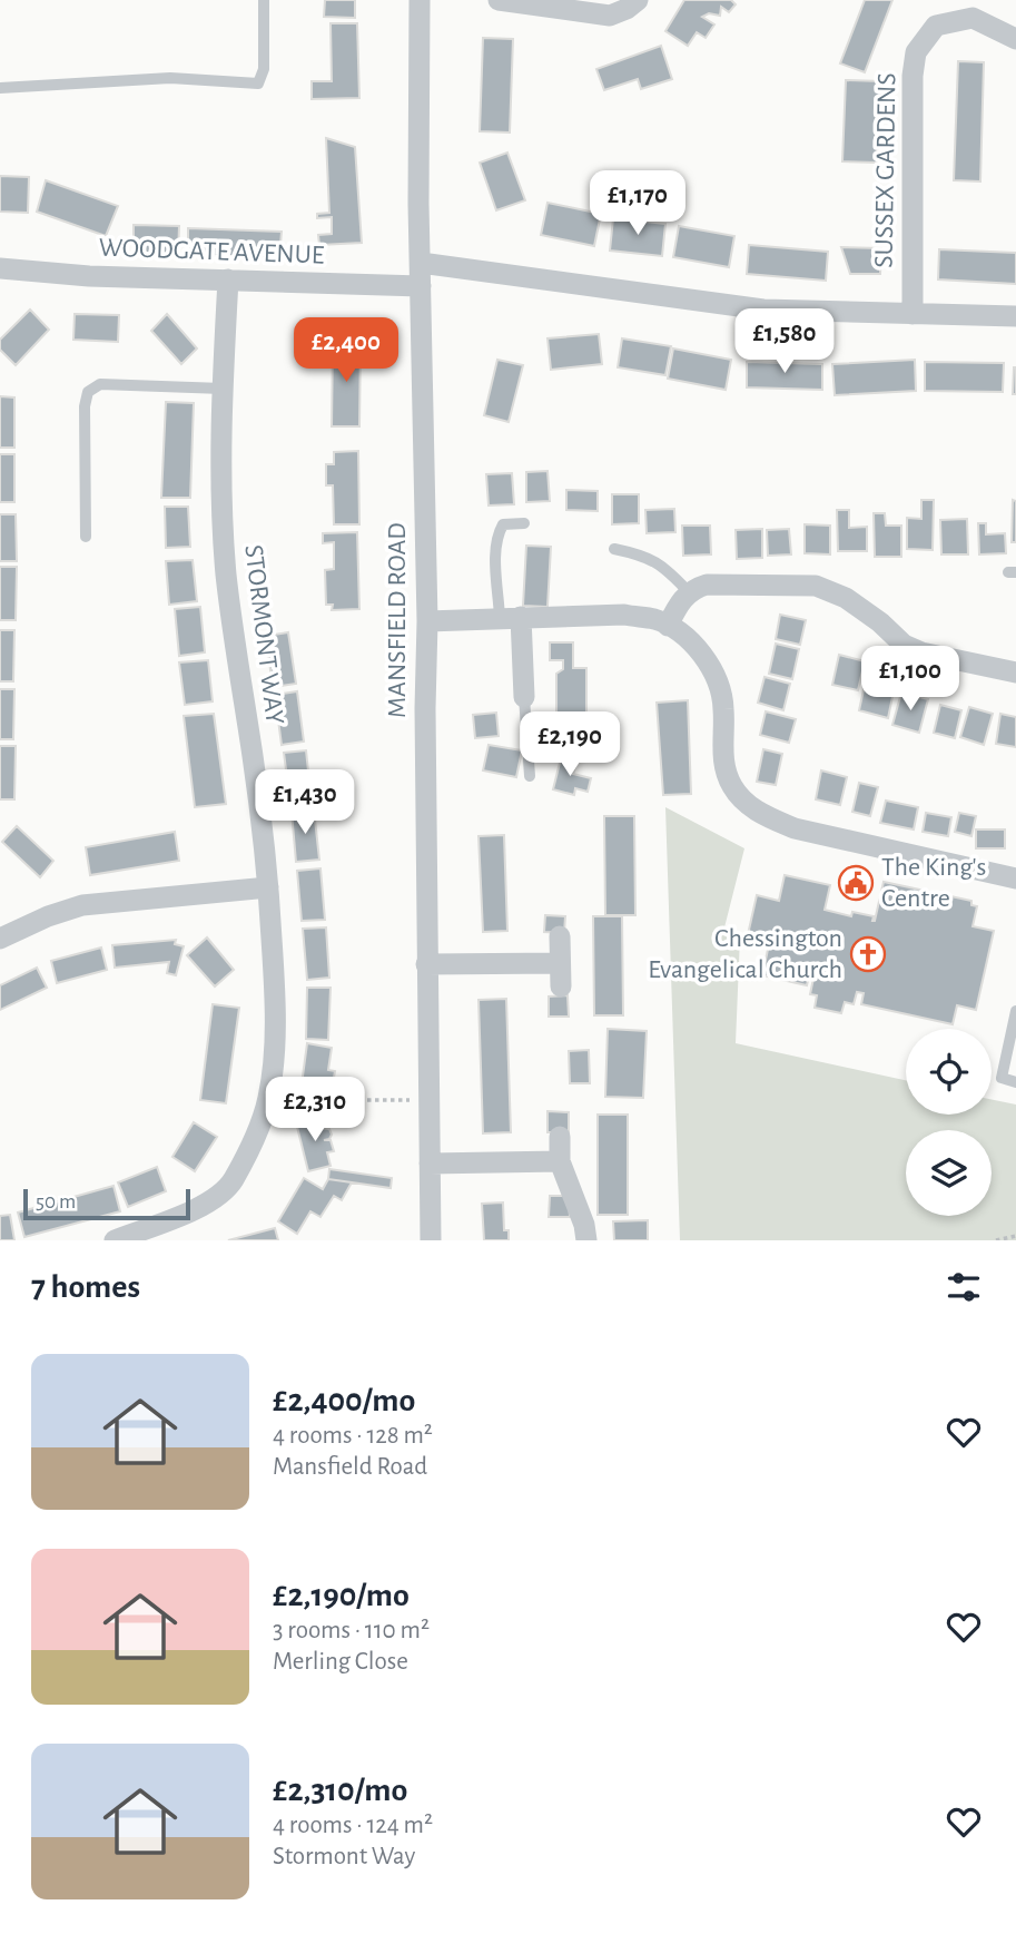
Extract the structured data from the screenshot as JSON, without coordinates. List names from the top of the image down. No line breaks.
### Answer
{"streets":{"street":["SUSSEX GARDENS","WOODGATE AVENUE","MANSFIELD ROAD","STORMONT WAY"]},"crossings":[["WOODGATE AVENUE","MANSFIELD ROAD"],["WOODGATE AVENUE","STORMONT WAY"]],"places":{"public building":["The King's Centre"],"church":["Chessington Evangelical Church"]},"scale_bar":"50 m","page":{"price":["£1,170","£1,580","£2,400","£1,100","£2,190","£1,430","£2,310"],"scale":"50 m","heading":"7 homes","list":[{"name":"£2,400/mo","note":"4 rooms · 128 m² · Mansfield Road"},{"name":"£2,190/mo","note":"3 rooms · 110 m² · Merling Close"},{"name":"£2,310/mo","note":"4 rooms · 124 m² · Stormont Way"}]}}
